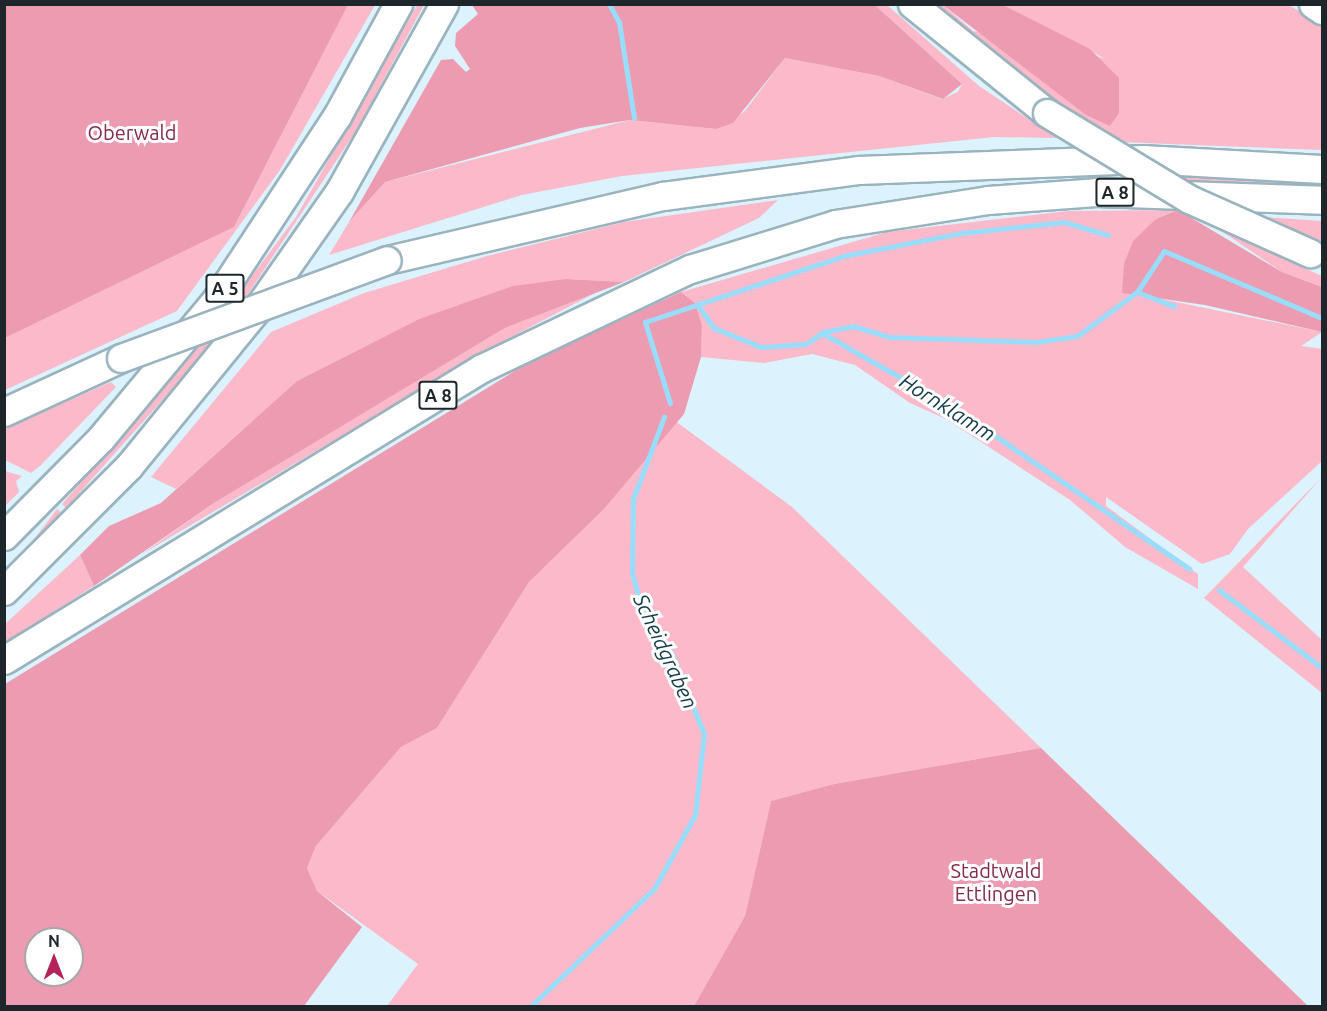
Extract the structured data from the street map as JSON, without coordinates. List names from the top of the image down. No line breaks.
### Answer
{"streets":{"highway":["A 8","A 5"]},"water":["Hornklamm","Scheidgraben"],"parks":["Oberwald","Stadtwald Ettlingen"],"north":"top"}
